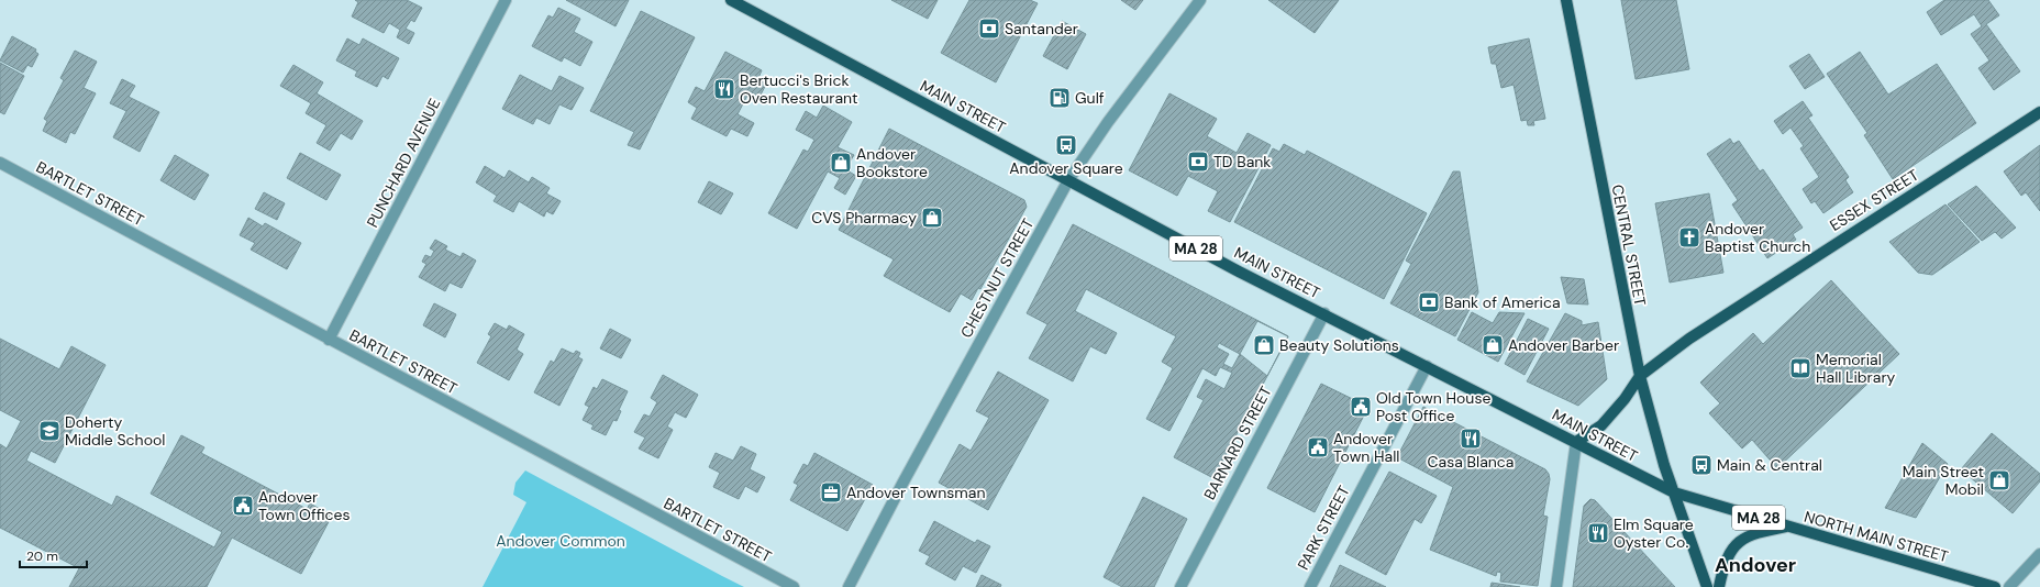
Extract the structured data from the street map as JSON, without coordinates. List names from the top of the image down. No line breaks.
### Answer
{"streets":{"main road":["MAIN STREET","ESSEX STREET","CENTRAL STREET","MA 28","NORTH MAIN STREET"],"street":["PUNCHARD AVENUE","BARTLET STREET","CHESTNUT STREET","BARNARD STREET","PARK STREET"]},"crossings":[["MAIN STREET","ESSEX STREET"],["MAIN STREET","CENTRAL STREET"],["MAIN STREET","CHESTNUT STREET"],["MAIN STREET","BARNARD STREET"],["MAIN STREET","PARK STREET"],["MAIN STREET","NORTH MAIN STREET"],["PUNCHARD AVENUE","BARTLET STREET"],["ESSEX STREET","CENTRAL STREET"],["CENTRAL STREET","NORTH MAIN STREET"]],"districts":["Andover"],"parks":["Andover Common"],"places":{"bank":["Santander","TD Bank","Bank of America"],"restaurant":["Bertucci's Brick Oven Restaurant","Casa Blanca","Elm Square Oyster Co."],"fuel station":["Gulf"],"bus stop":["Andover Square","Main & Central"],"shop":["Andover Bookstore","CVS Pharmacy","Beauty Solutions","Andover Barber","Main Street Mobil"],"church":["Andover Baptist Church"],"library":["Memorial Hall Library"],"public building":["Old Town House Post Office","Andover Town Hall","Andover Town Offices"],"school or university":["Doherty Middle School"],"office":["Andover Townsman"]},"scale_bar":"20 m"}
